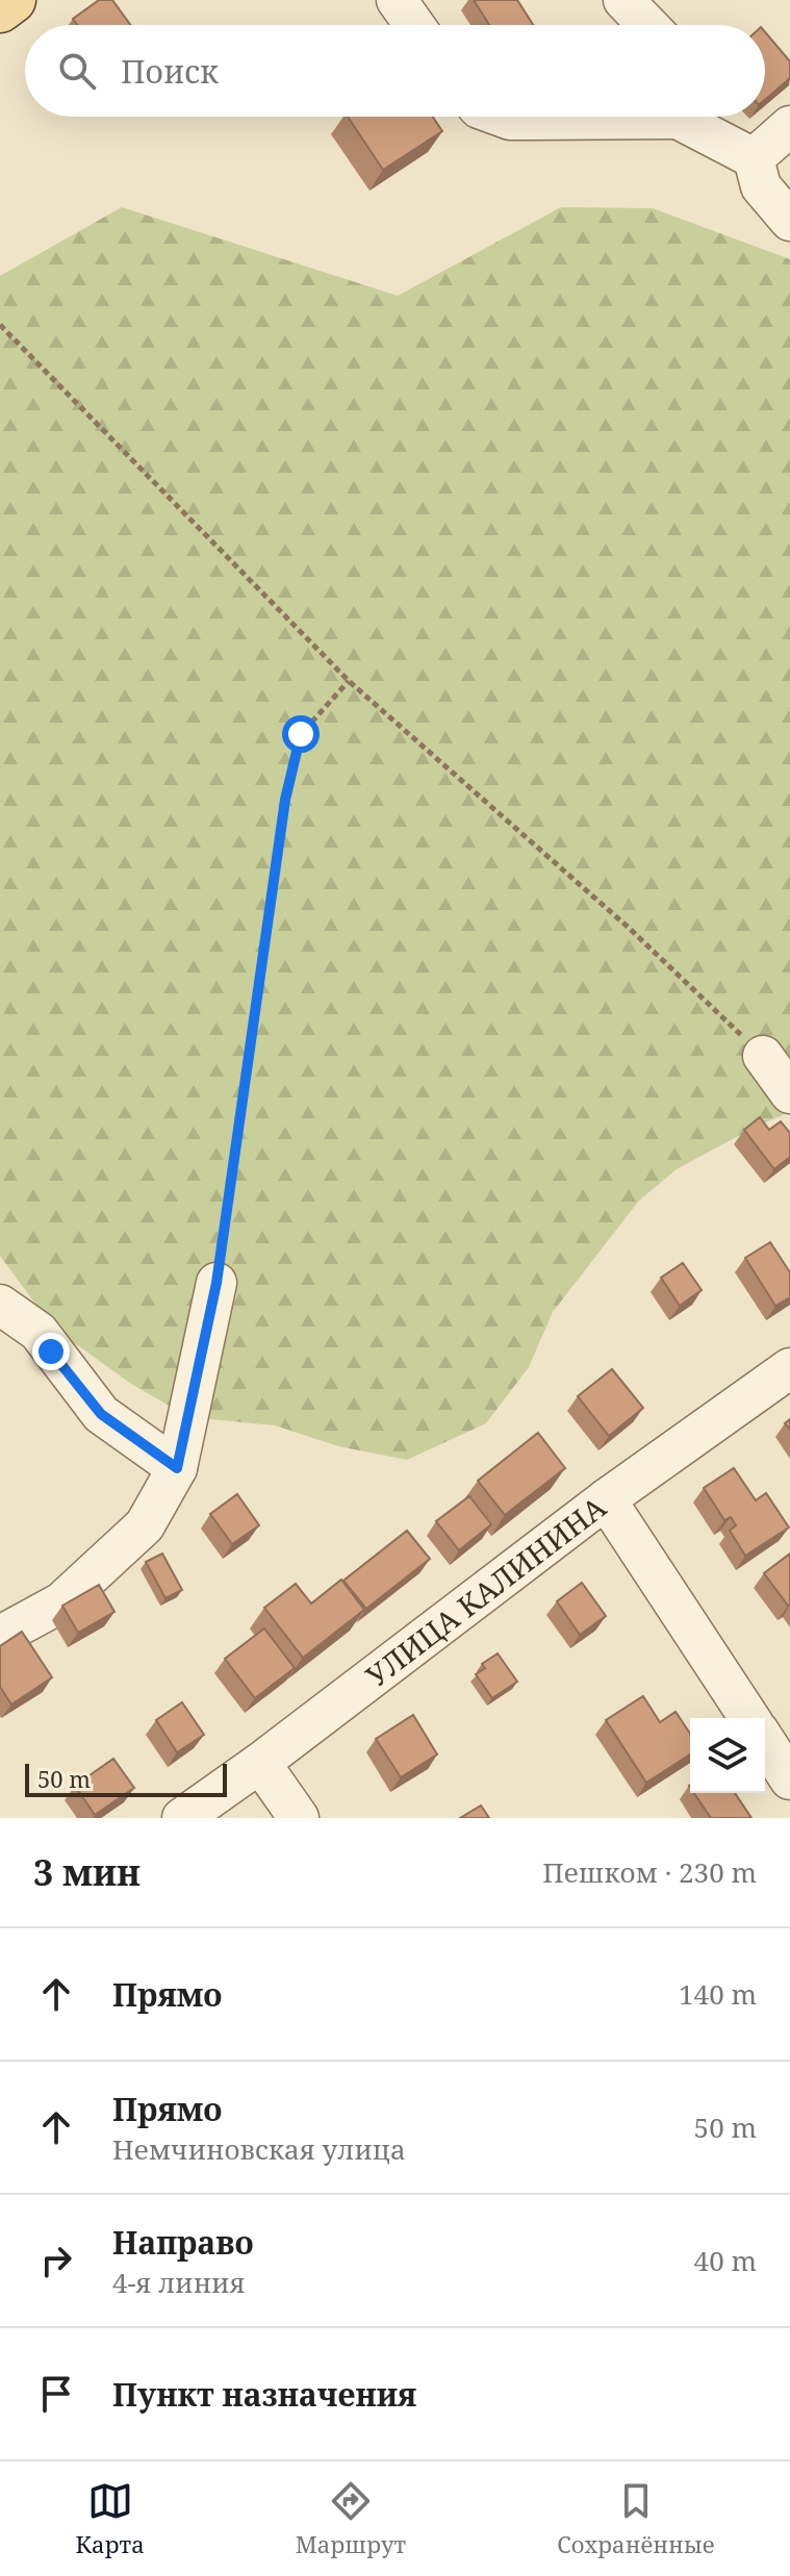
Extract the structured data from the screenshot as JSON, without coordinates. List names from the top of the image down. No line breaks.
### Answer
{"streets":{"street":["УЛИЦА КАЛИНИНА"]},"scale_bar":"50 m","page":{"search":"Поиск","scale":"50 m","heading":["3 мин","Пешком · 230 m"],"list":[["Прямо","140 m"],["Прямо","Немчиновская улица","50 m"],["Направо","4-я линия","40 m"],"Пункт назначения"],"nav":["Карта","Маршрут","Сохранённые"]}}
